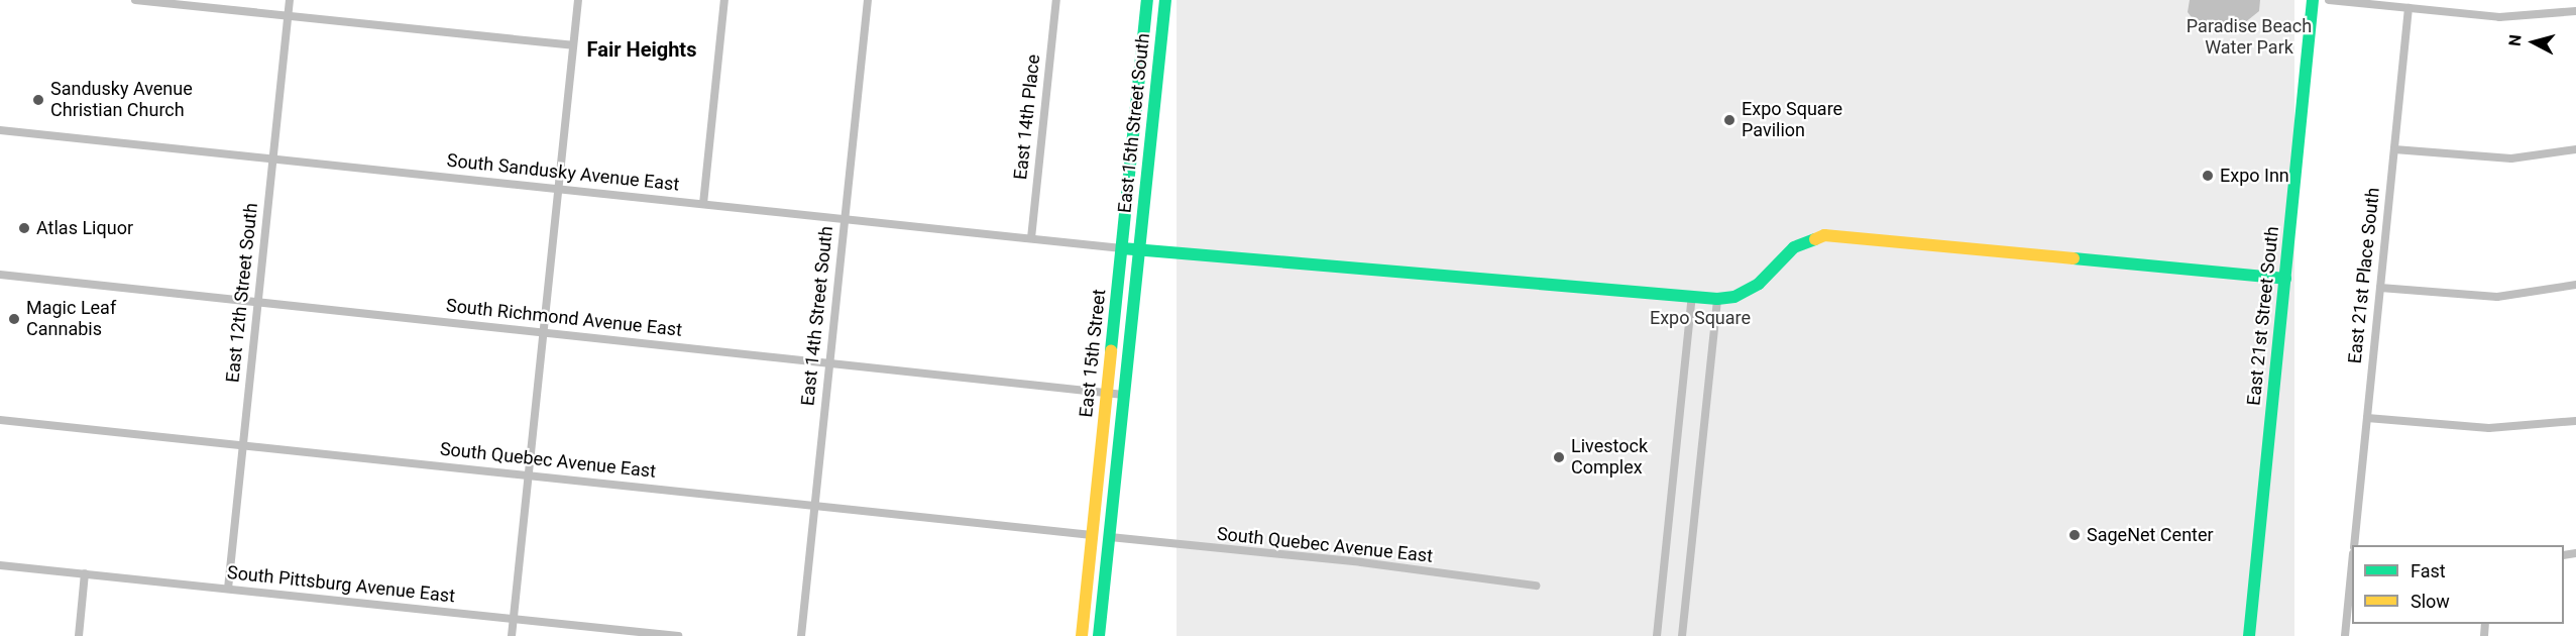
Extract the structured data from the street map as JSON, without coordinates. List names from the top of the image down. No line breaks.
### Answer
{"streets":{"main road":["East 15th Street South","East 21st Street South","East 15th Street"],"street":["East 14th Place","South Sandusky Avenue East","East 21st Place South","East 12th Street South","East 14th Street South","South Richmond Avenue East","South Quebec Avenue East","South Pittsburg Avenue East"]},"crossings":[["East 14th Place","South Sandusky Avenue East"],["East 15th Street South","South Sandusky Avenue East"],["East 15th Street South","East 15th Street"],["South Sandusky Avenue East","East 12th Street South"],["South Sandusky Avenue East","East 14th Street South"],["South Sandusky Avenue East","East 15th Street"],["East 12th Street South","South Richmond Avenue East"],["East 12th Street South","South Quebec Avenue East"],["East 12th Street South","South Pittsburg Avenue East"],["East 14th Street South","South Richmond Avenue East"],["East 14th Street South","South Quebec Avenue East"],["South Richmond Avenue East","East 15th Street"],["East 15th Street","South Quebec Avenue East"]],"districts":["Fair Heights"],"parks":["Paradise Beach Water Park","Expo Square"],"places":["Sandusky Avenue Christian Church","Expo Square Pavilion","Expo Inn","Atlas Liquor","Magic Leaf Cannabis","Livestock Complex","SageNet Center"],"legend":["Fast","Slow"],"north":"left"}
